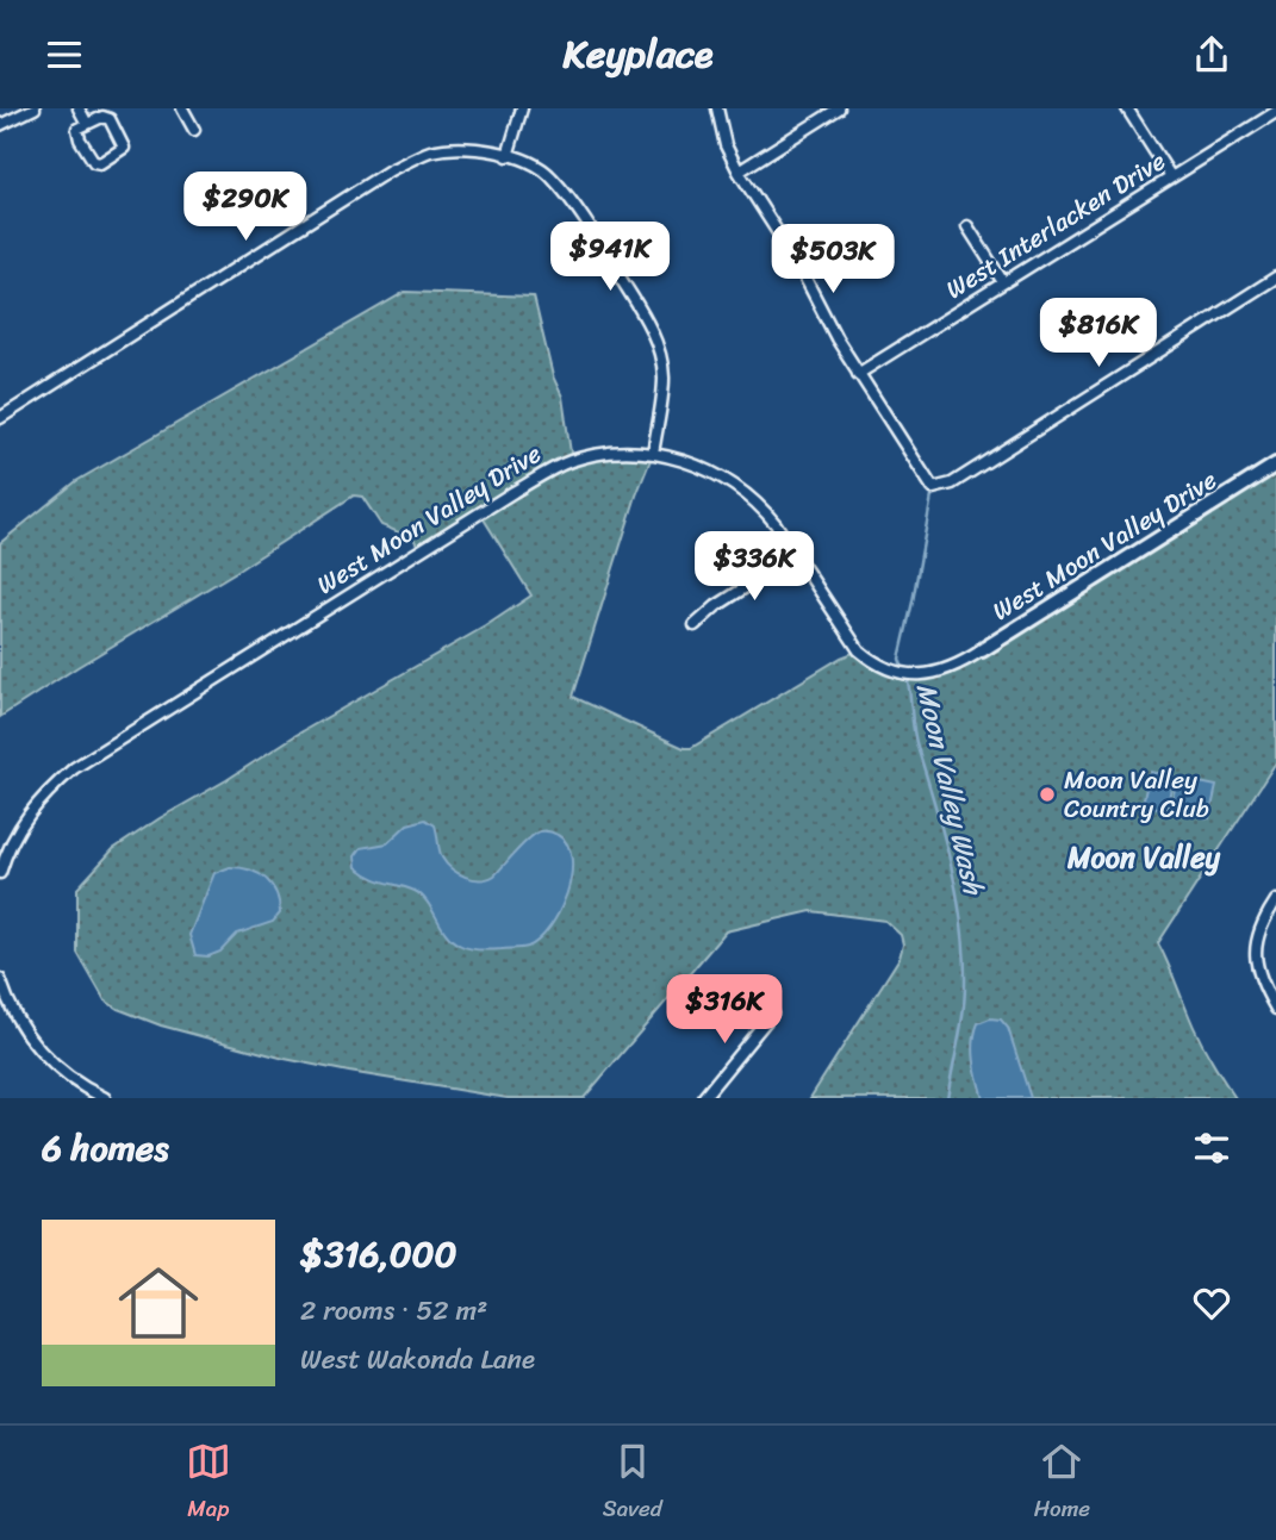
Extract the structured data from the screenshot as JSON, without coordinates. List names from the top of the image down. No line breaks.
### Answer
{"streets":{"street":["West Interlacken Drive","West Moon Valley Drive"]},"districts":["Moon Valley"],"water":["Moon Valley Wash"],"places":["Moon Valley Country Club"],"page":{"header":"Keyplace","price":["$290K","$941K","$503K","$816K","$336K","$316K"],"heading":"6 homes","list":[{"name":"$316,000","note":"2 rooms · 52 m² · West Wakonda Lane"}],"tabs":["Map","Saved","Home"]}}
